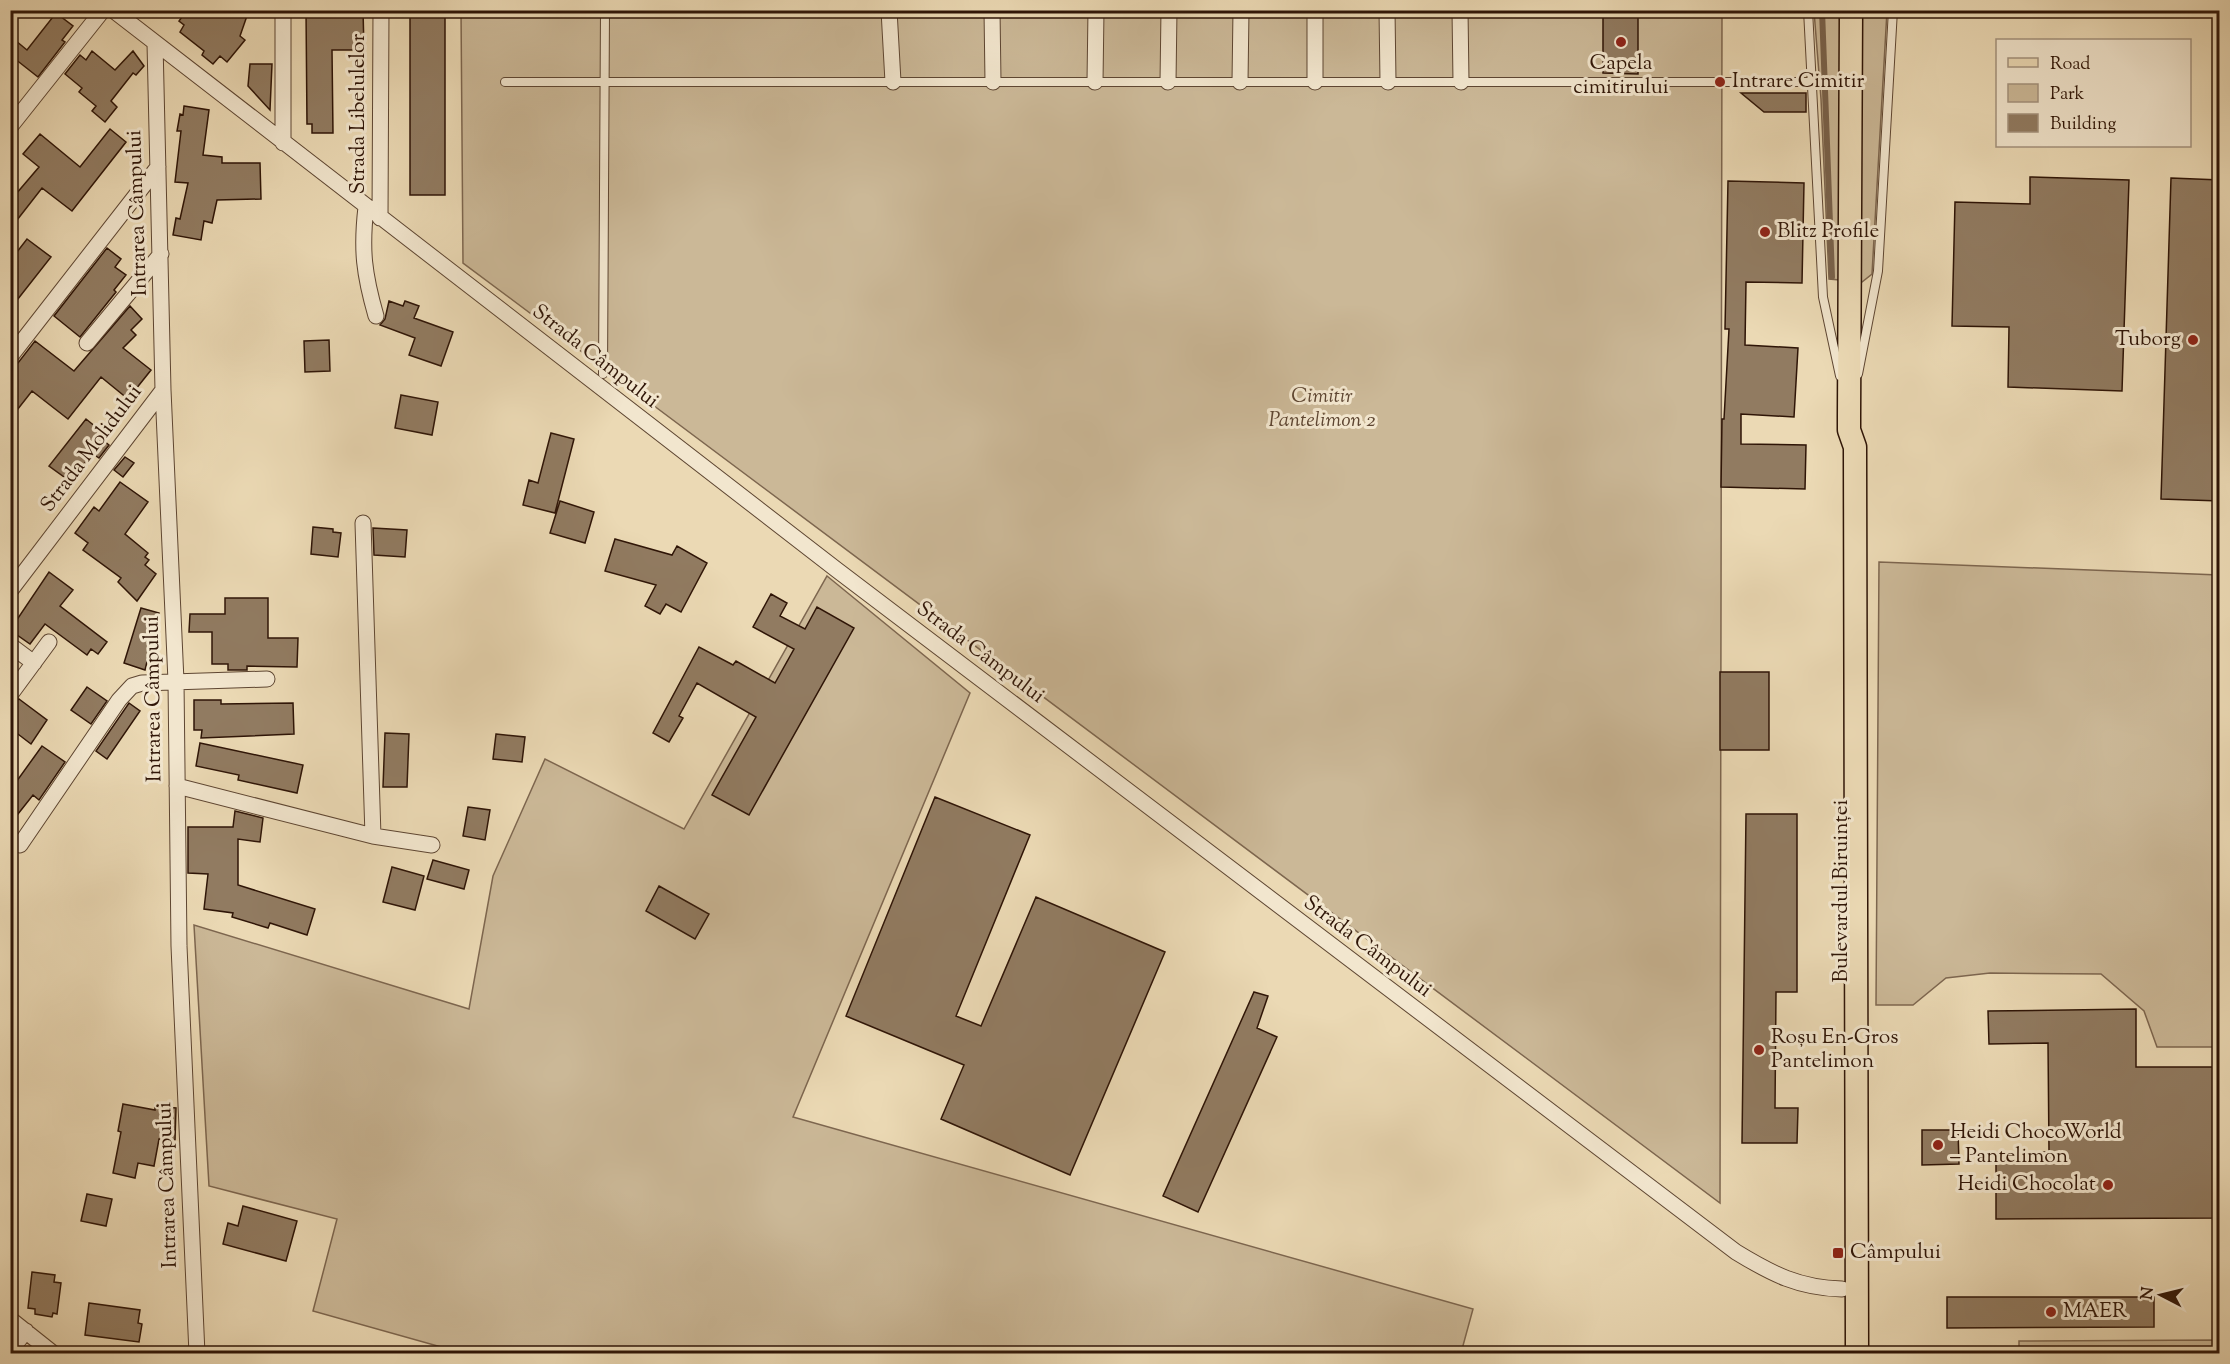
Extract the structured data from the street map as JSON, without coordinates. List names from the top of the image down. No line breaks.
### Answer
{"streets":{"main road":["Bulevardul Biruinței"],"street":["Strada Libelulelor","Intrarea Câmpului","Strada Câmpului","Strada Molidului"]},"crossings":[["Strada Libelulelor","Strada Câmpului"],["Intrarea Câmpului","Strada Câmpului"],["Intrarea Câmpului","Strada Molidului"],["Strada Câmpului","Bulevardul Biruinței"]],"parks":["Cimitir Pantelimon 2"],"places":{"other":["Capela cimitirului","Intrare Cimitir","Blitz Profile","Tuborg","Roșu En-Gros Pantelimon","Heidi ChocoWorld – Pantelimon","Heidi Chocolat","MAER"],"transit":["Câmpului"]},"legend":["Road","Park","Building"],"north":"left"}
